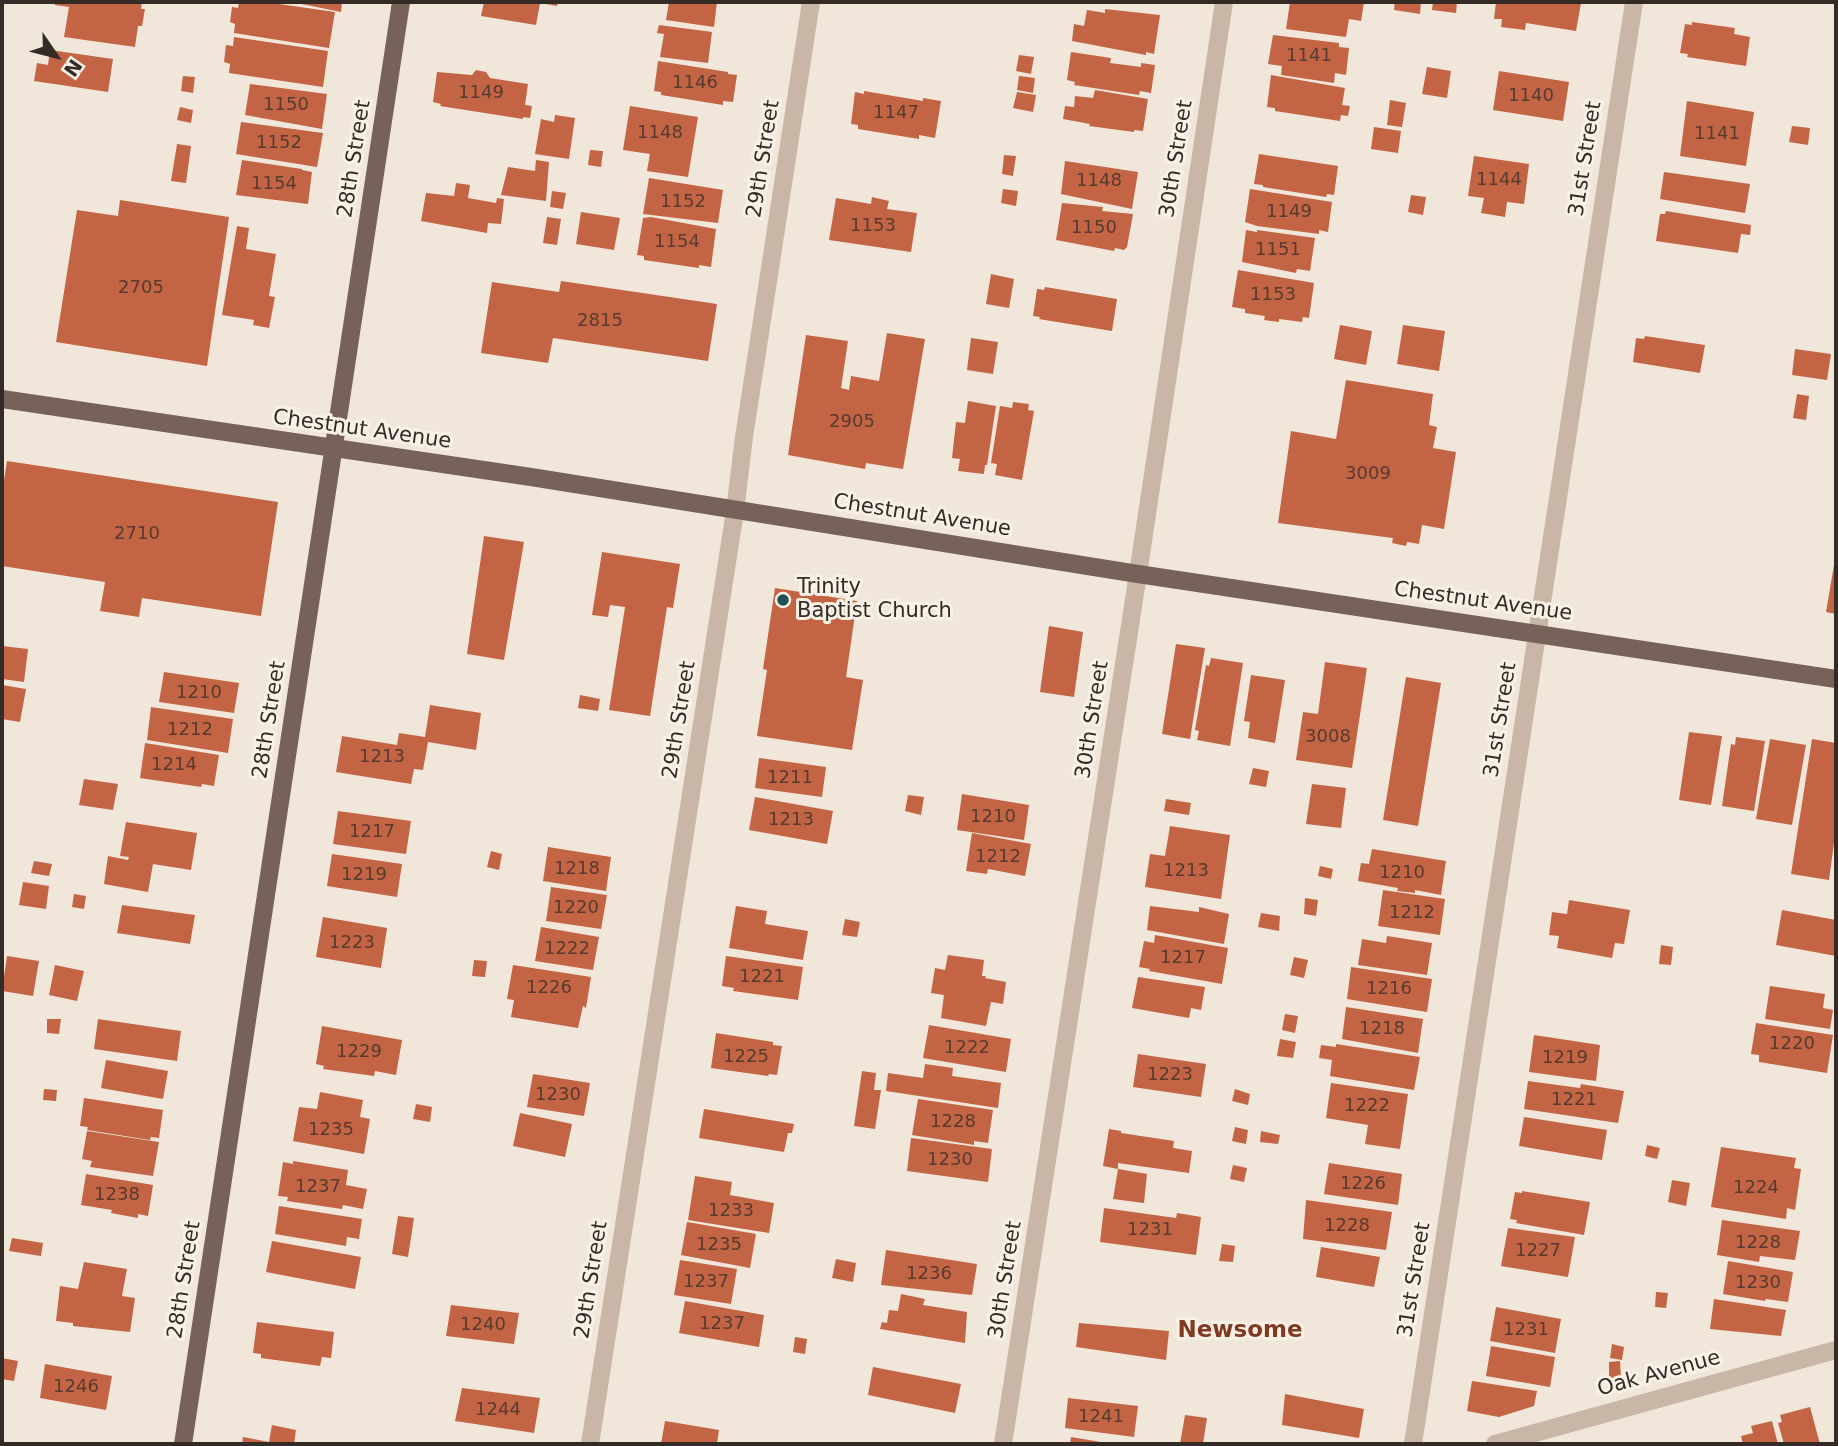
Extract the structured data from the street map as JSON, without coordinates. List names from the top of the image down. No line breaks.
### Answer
{"streets":{"main road":["28th Street","Chestnut Avenue"],"street":["29th Street","30th Street","31st Street","Oak Avenue"]},"crossings":[["28th Street","Chestnut Avenue"],["29th Street","Chestnut Avenue"],["30th Street","Chestnut Avenue"],["31st Street","Chestnut Avenue"]],"districts":["Newsome"],"places":["Trinity Baptist Church"],"house_numbers":["1141","1146","1149","1140","1150","1147","1148","1141","1152","1144","1148","1154","1152","1149","1153","1150","1154","1151","2705","1153","2815","2905","3009","2710","1210","1212","3008","1213","1214","1211","1210","1213","1217","1212","1218","1213","1210","1219","1220","1212","1223","1222","1217","1221","1226","1216","1218","1220","1222","1229","1225","1219","1223","1230","1221","1222","1228","1235","1230","1226","1237","1224","1238","1233","1228","1231","1228","1235","1227","1236","1237","1230","1237","1240","1231","1246","1244","1241"],"north":"bottom right"}
